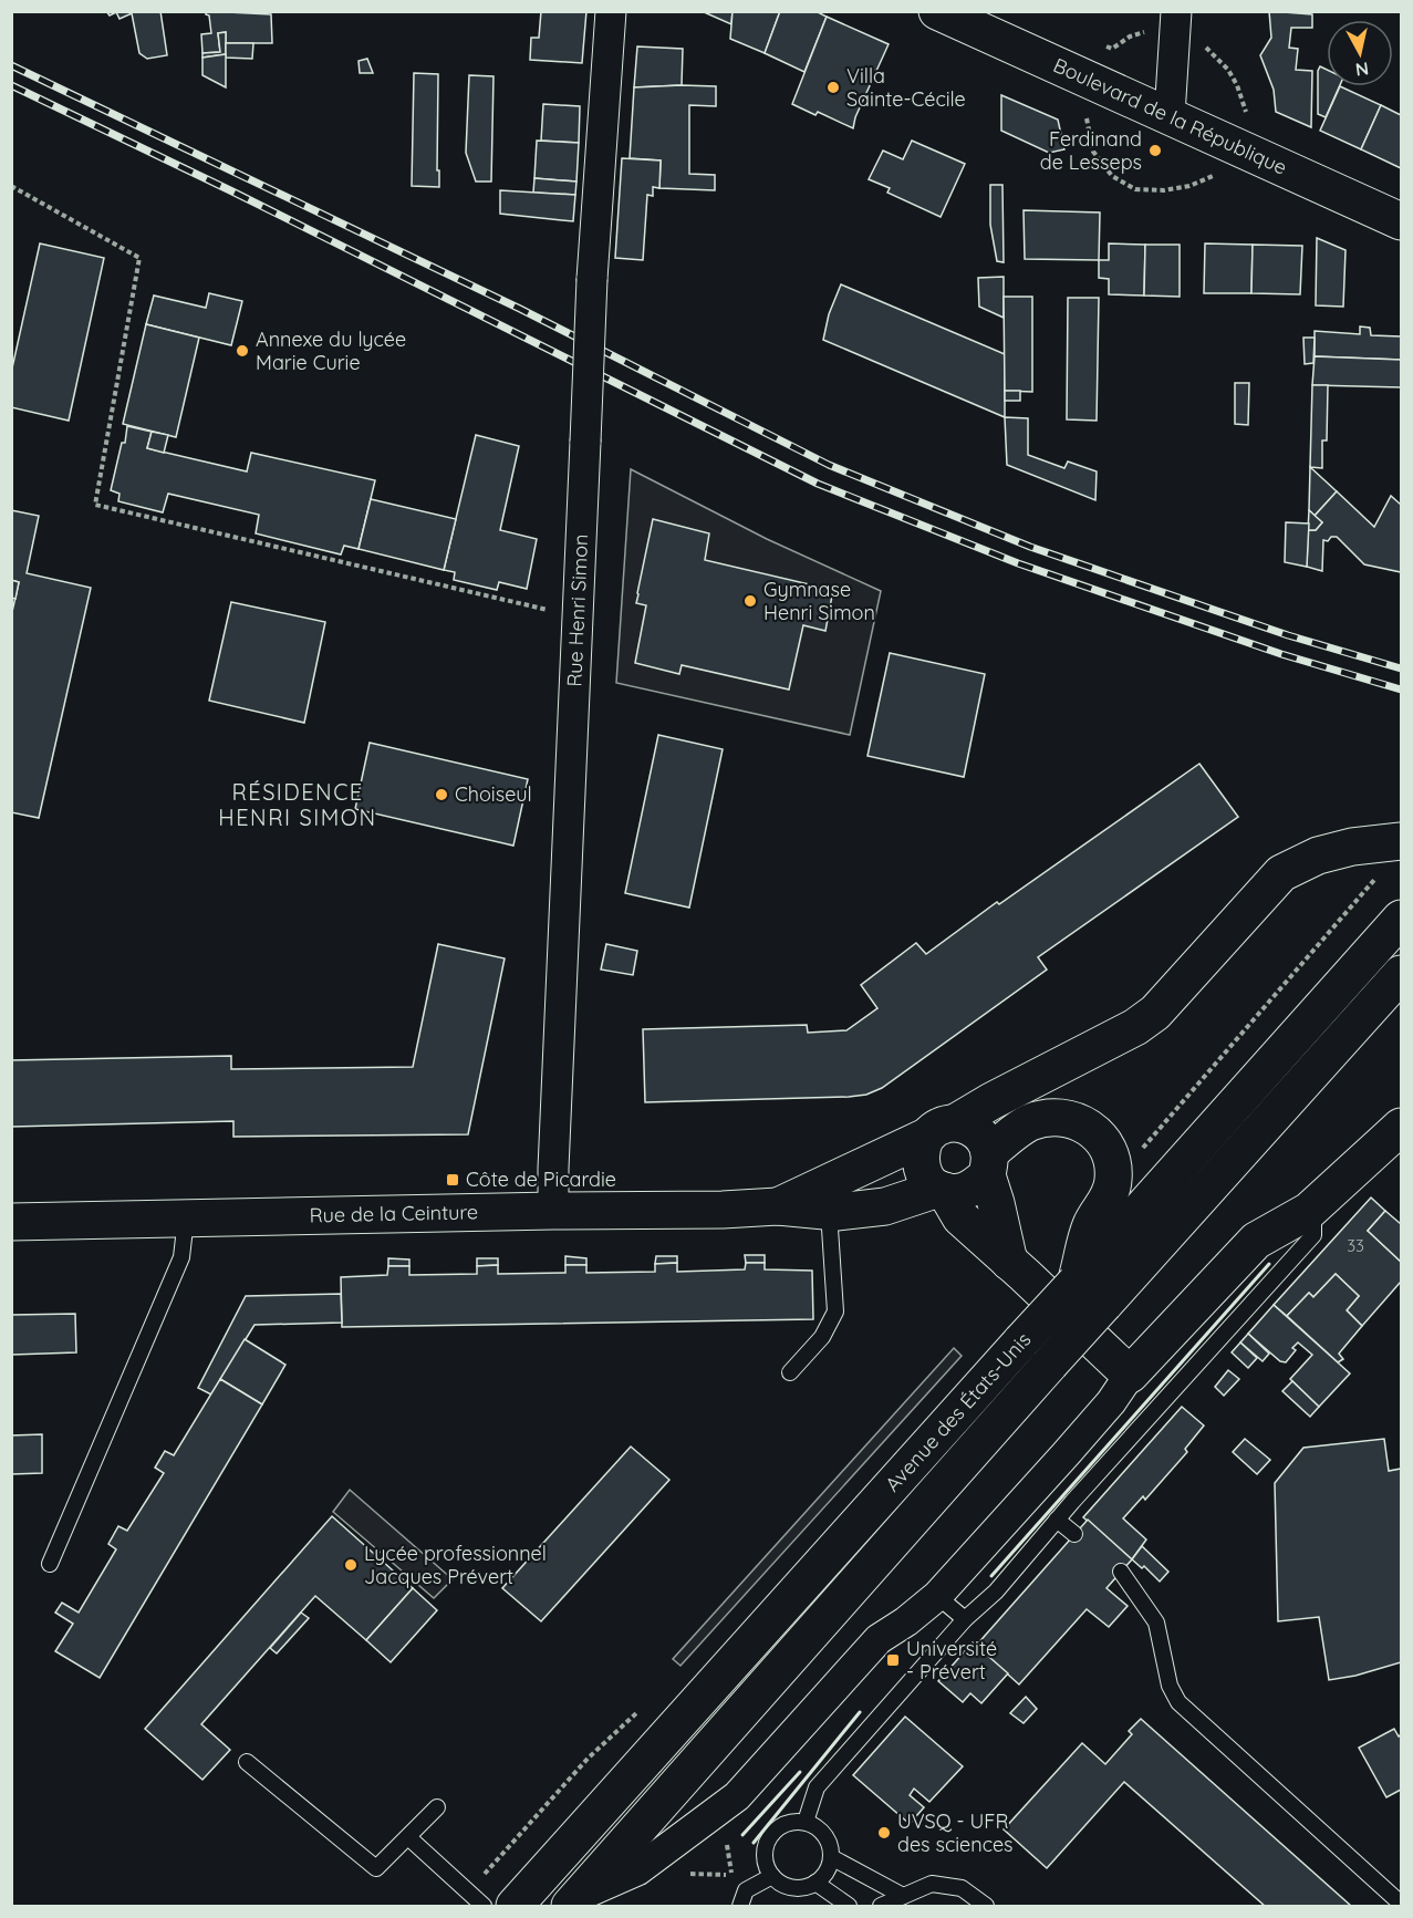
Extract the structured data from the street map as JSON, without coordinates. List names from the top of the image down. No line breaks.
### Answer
{"streets":{"main road":["Boulevard de la République","Rue de la Ceinture","Avenue des États-Unis"],"street":["Rue Henri Simon"]},"crossings":[["Rue Henri Simon","Rue de la Ceinture"],["Rue de la Ceinture","Avenue des États-Unis"]],"districts":["RÉSIDENCE HENRI SIMON"],"places":{"other":["Villa Sainte-Cécile","Ferdinand de Lesseps","Annexe du lycée Marie Curie","Gymnase Henri Simon","Choiseul","Lycée professionnel Jacques Prévert","UVSQ - UFR des sciences"],"transit":["Côte de Picardie","Université - Prévert"]},"house_numbers":["33"],"north":"bottom"}
